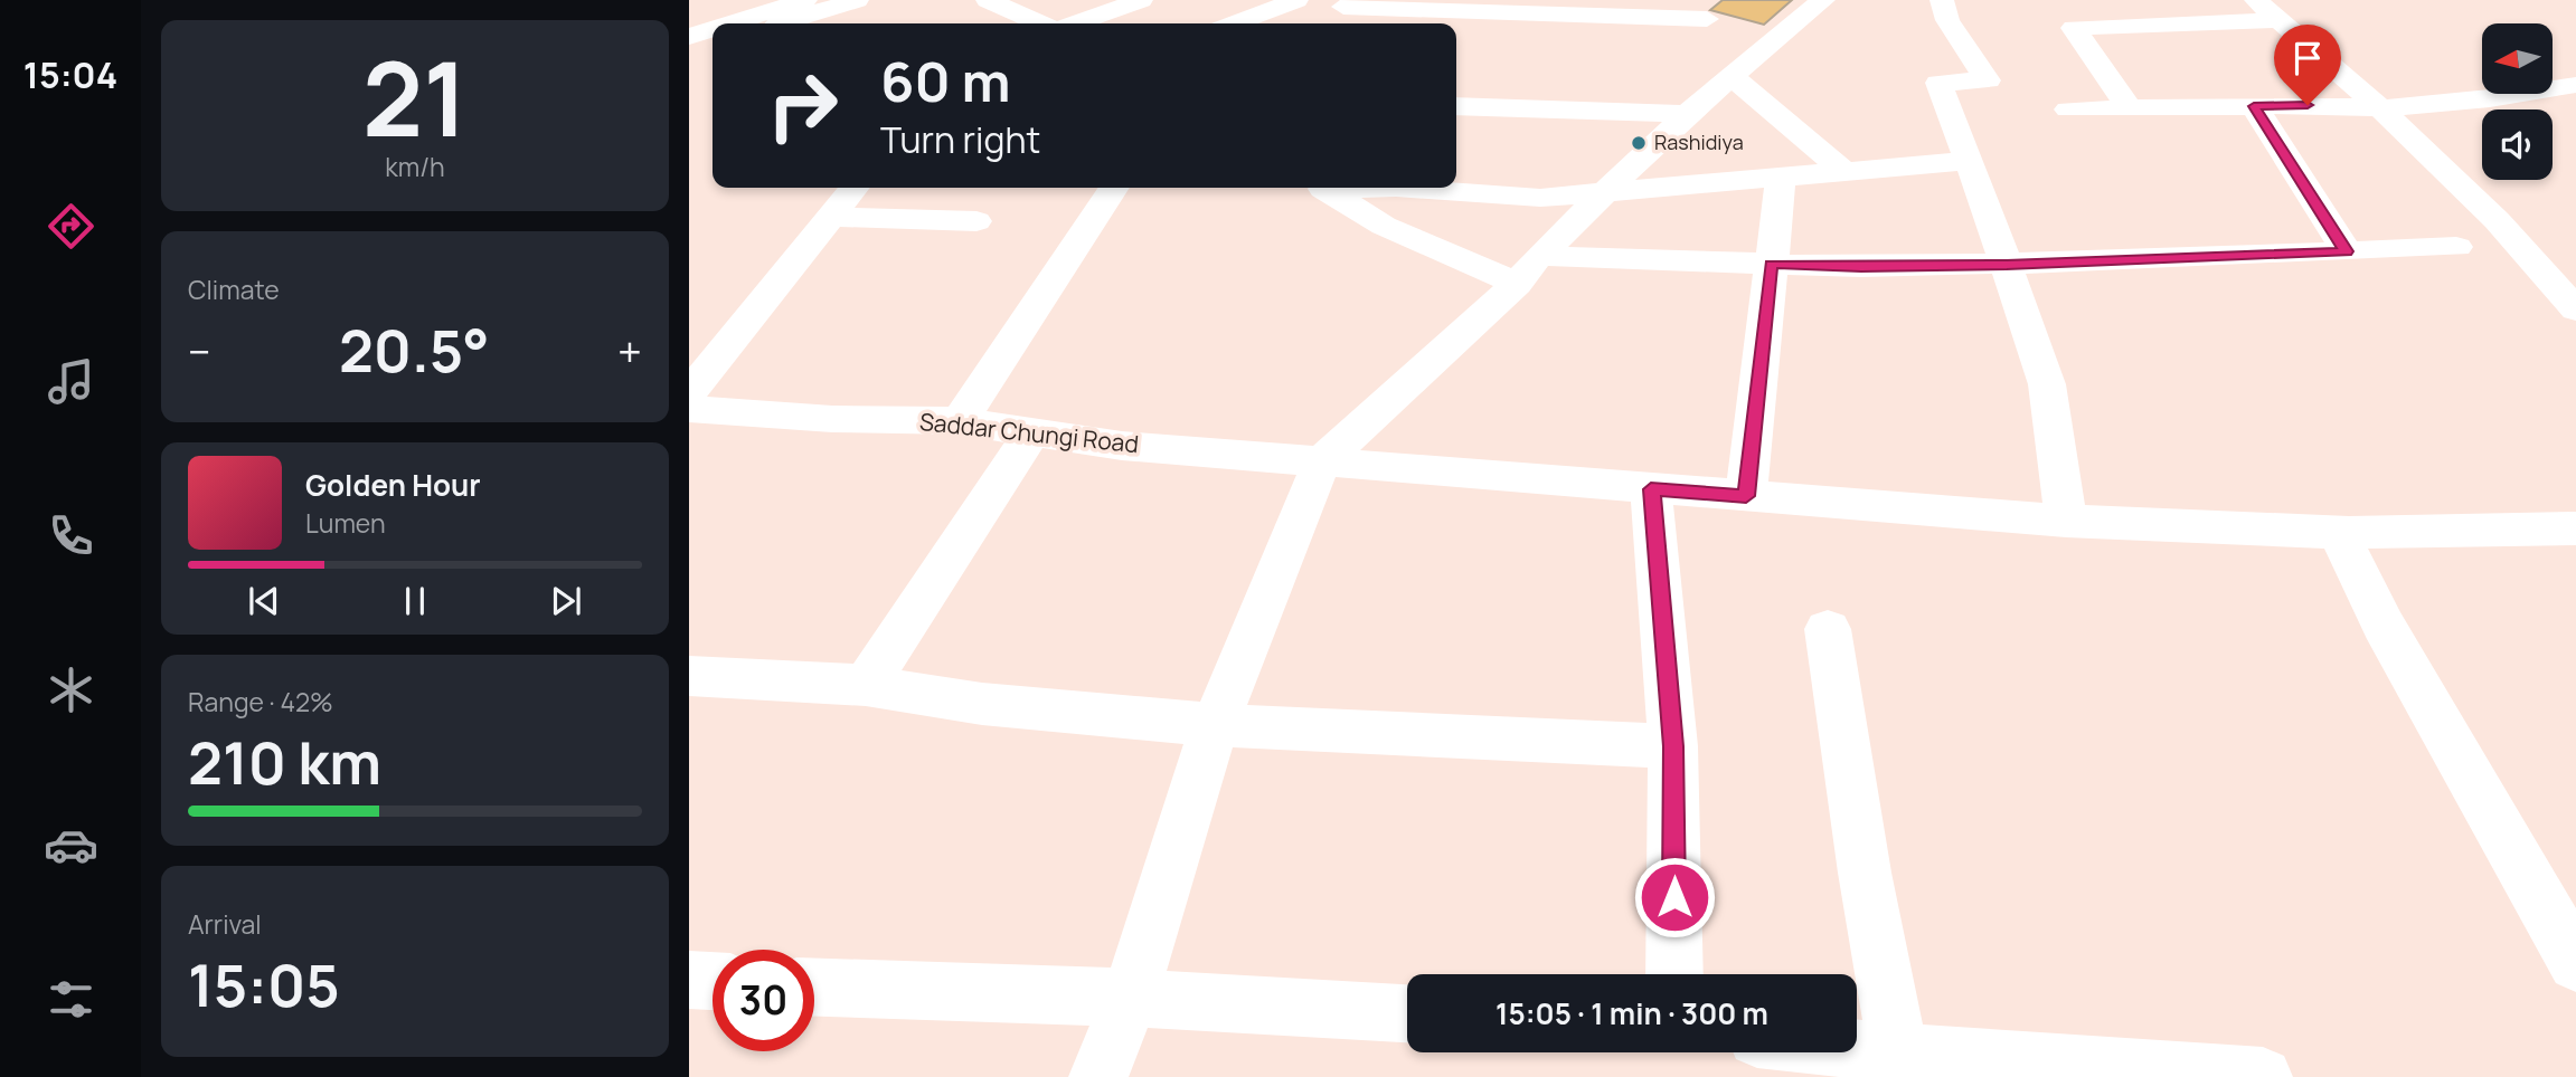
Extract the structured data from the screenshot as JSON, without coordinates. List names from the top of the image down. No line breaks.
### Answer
{"streets":{"main road":["Saddar Chungi Road"]},"places":["Rashidiya"],"north":"left","page":{"tabs":"15:04","tile":[["21","km/h"],"Climate",["Range · 42%","210 km"],["Arrival","15:05"]],"turn":["60 m","Turn right"],"heat":["−","20.5°","+"],"song":["Golden Hour","Lumen"],"limit":"30","trip":"15:05 · 1 min · 300 m"}}
